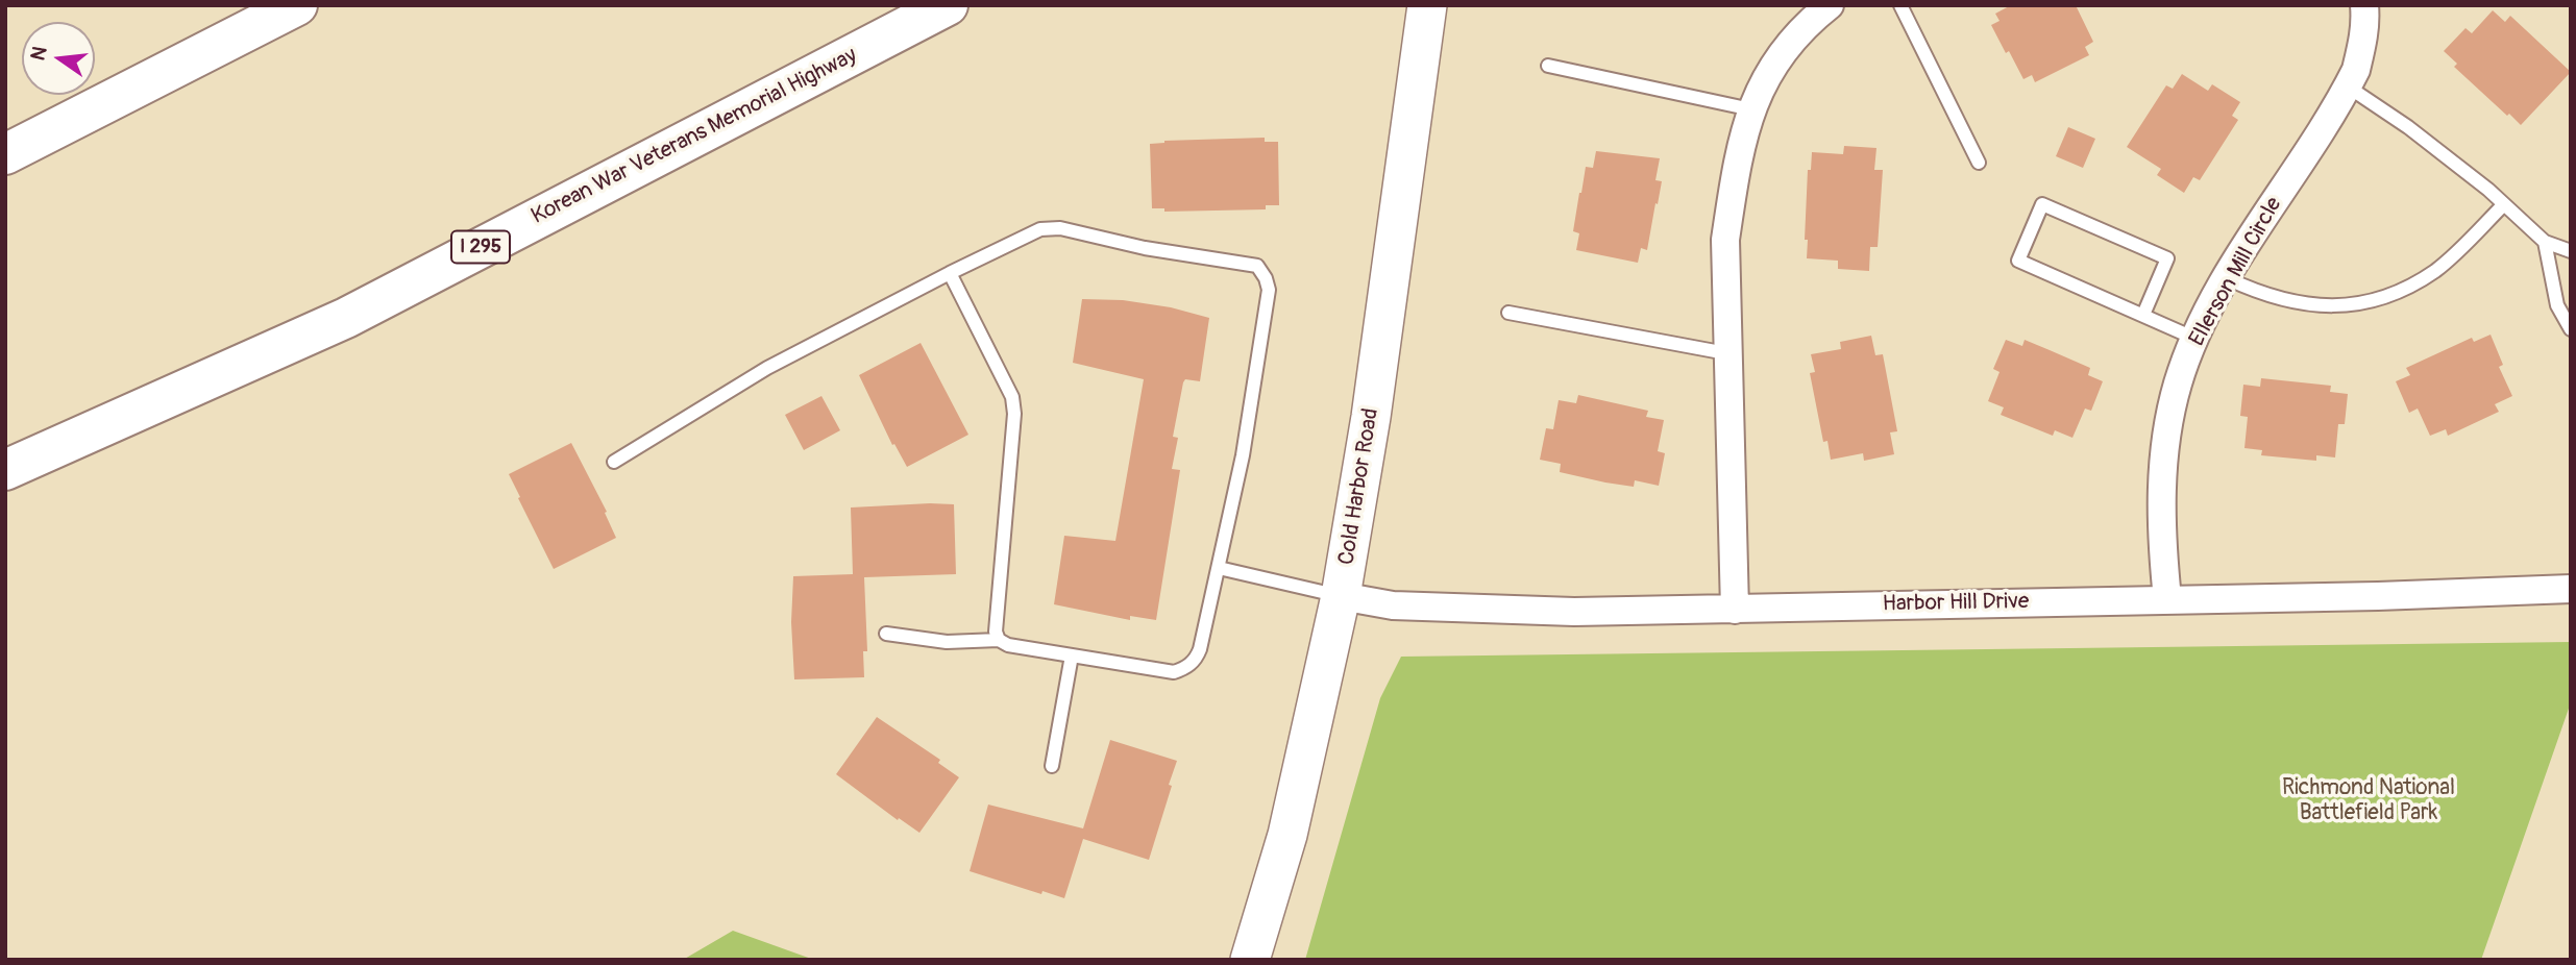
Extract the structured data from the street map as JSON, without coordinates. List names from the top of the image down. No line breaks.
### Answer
{"streets":{"highway":["Korean War Veterans Memorial Highway","I 295"],"main road":["Cold Harbor Road"],"street":["Ellerson Mill Circle","Harbor Hill Drive"]},"crossings":[["Ellerson Mill Circle","Harbor Hill Drive"],["Cold Harbor Road","Harbor Hill Drive"]],"parks":["Richmond National Battlefield Park"],"north":"left"}
